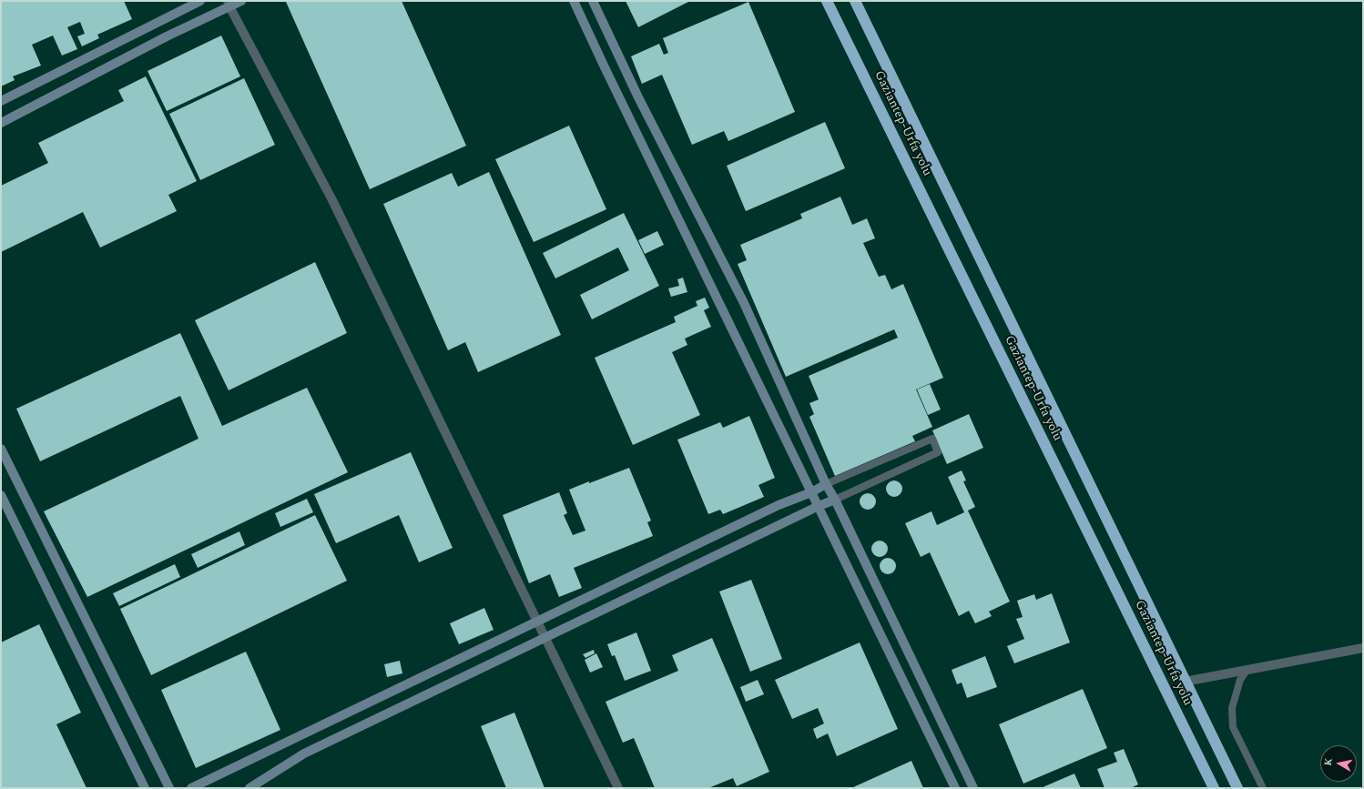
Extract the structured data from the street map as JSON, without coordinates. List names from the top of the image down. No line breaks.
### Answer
{"streets":{"highway":["Gaziantep-Urfa yolu"]},"north":"left"}
